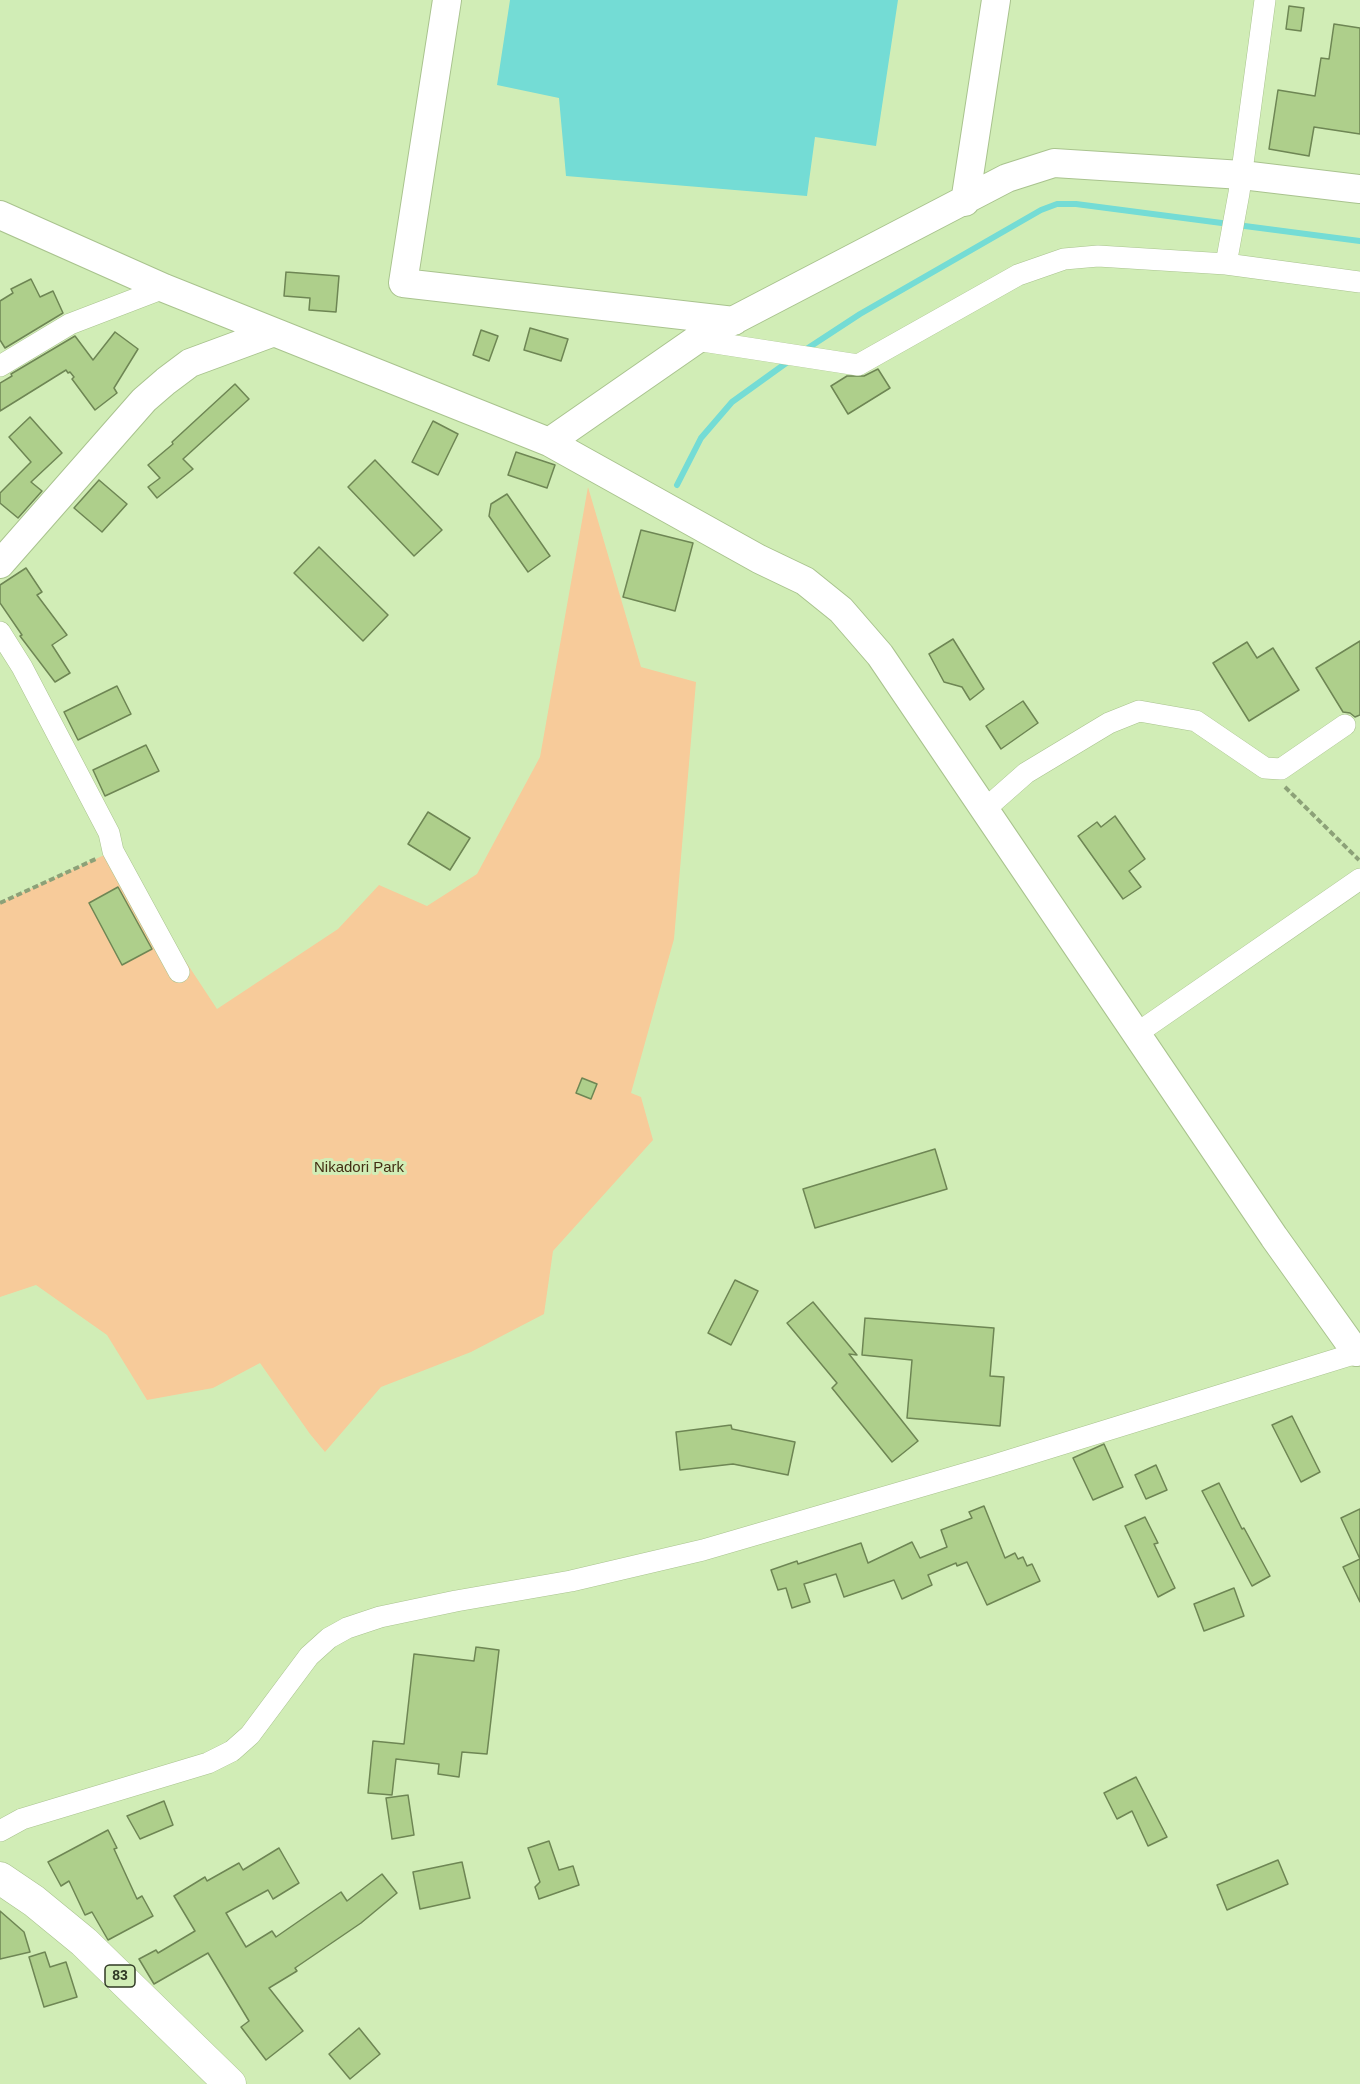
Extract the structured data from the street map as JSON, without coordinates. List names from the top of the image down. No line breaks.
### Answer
{"streets":{"main road":["83"]},"parks":["Nikadori Park"]}
